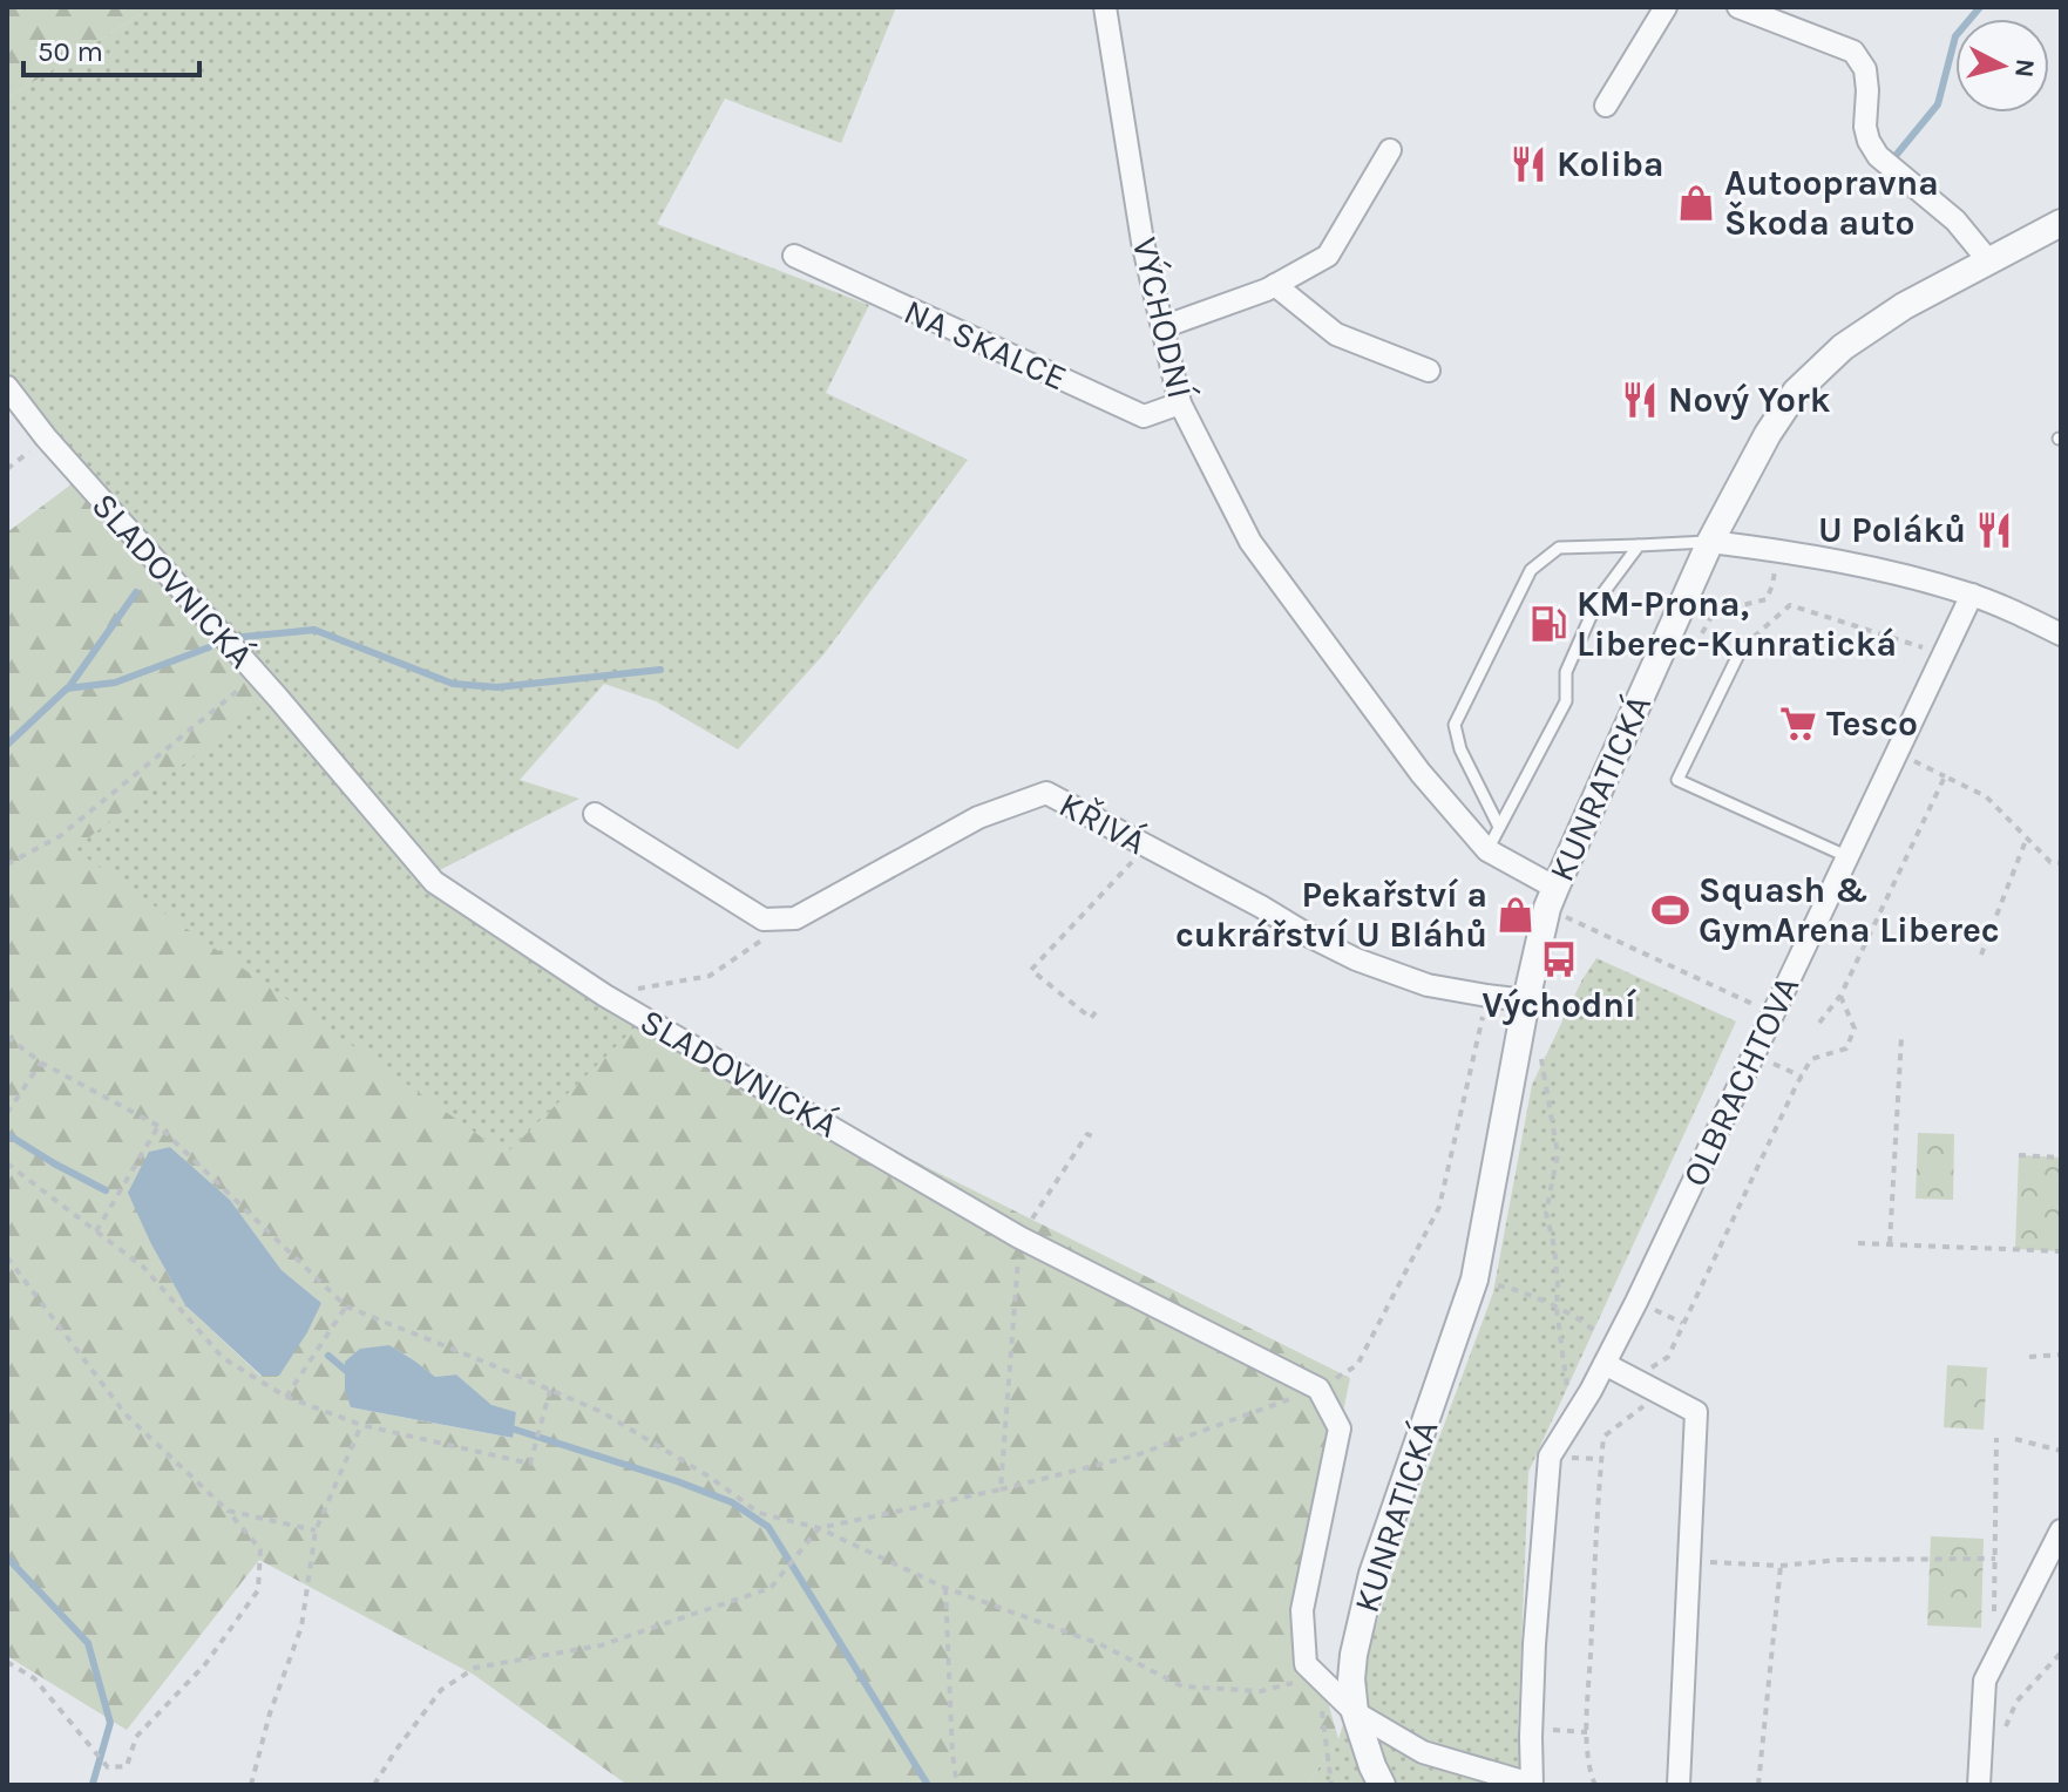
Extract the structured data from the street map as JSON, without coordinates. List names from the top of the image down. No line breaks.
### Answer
{"streets":{"street":["VÝCHODNÍ","NA SKALCE","SLADOVNICKÁ","KUNRATICKÁ","KŘIVÁ","OLBRACHTOVA"]},"crossings":[["VÝCHODNÍ","NA SKALCE"],["VÝCHODNÍ","KUNRATICKÁ"],["KUNRATICKÁ","KŘIVÁ"],["KUNRATICKÁ","OLBRACHTOVA"]],"places":{"restaurant":["Koliba","Nový York","U Poláků"],"shop":["Autoopravna Škoda auto","Pekařství a cukrářství U Bláhů"],"fuel station":["KM-Prona, Liberec-Kunratická"],"supermarket":["Tesco"],"sports":["Squash & GymArena Liberec"],"bus stop":["Východní"]},"scale_bar":"50 m","north":"right"}
